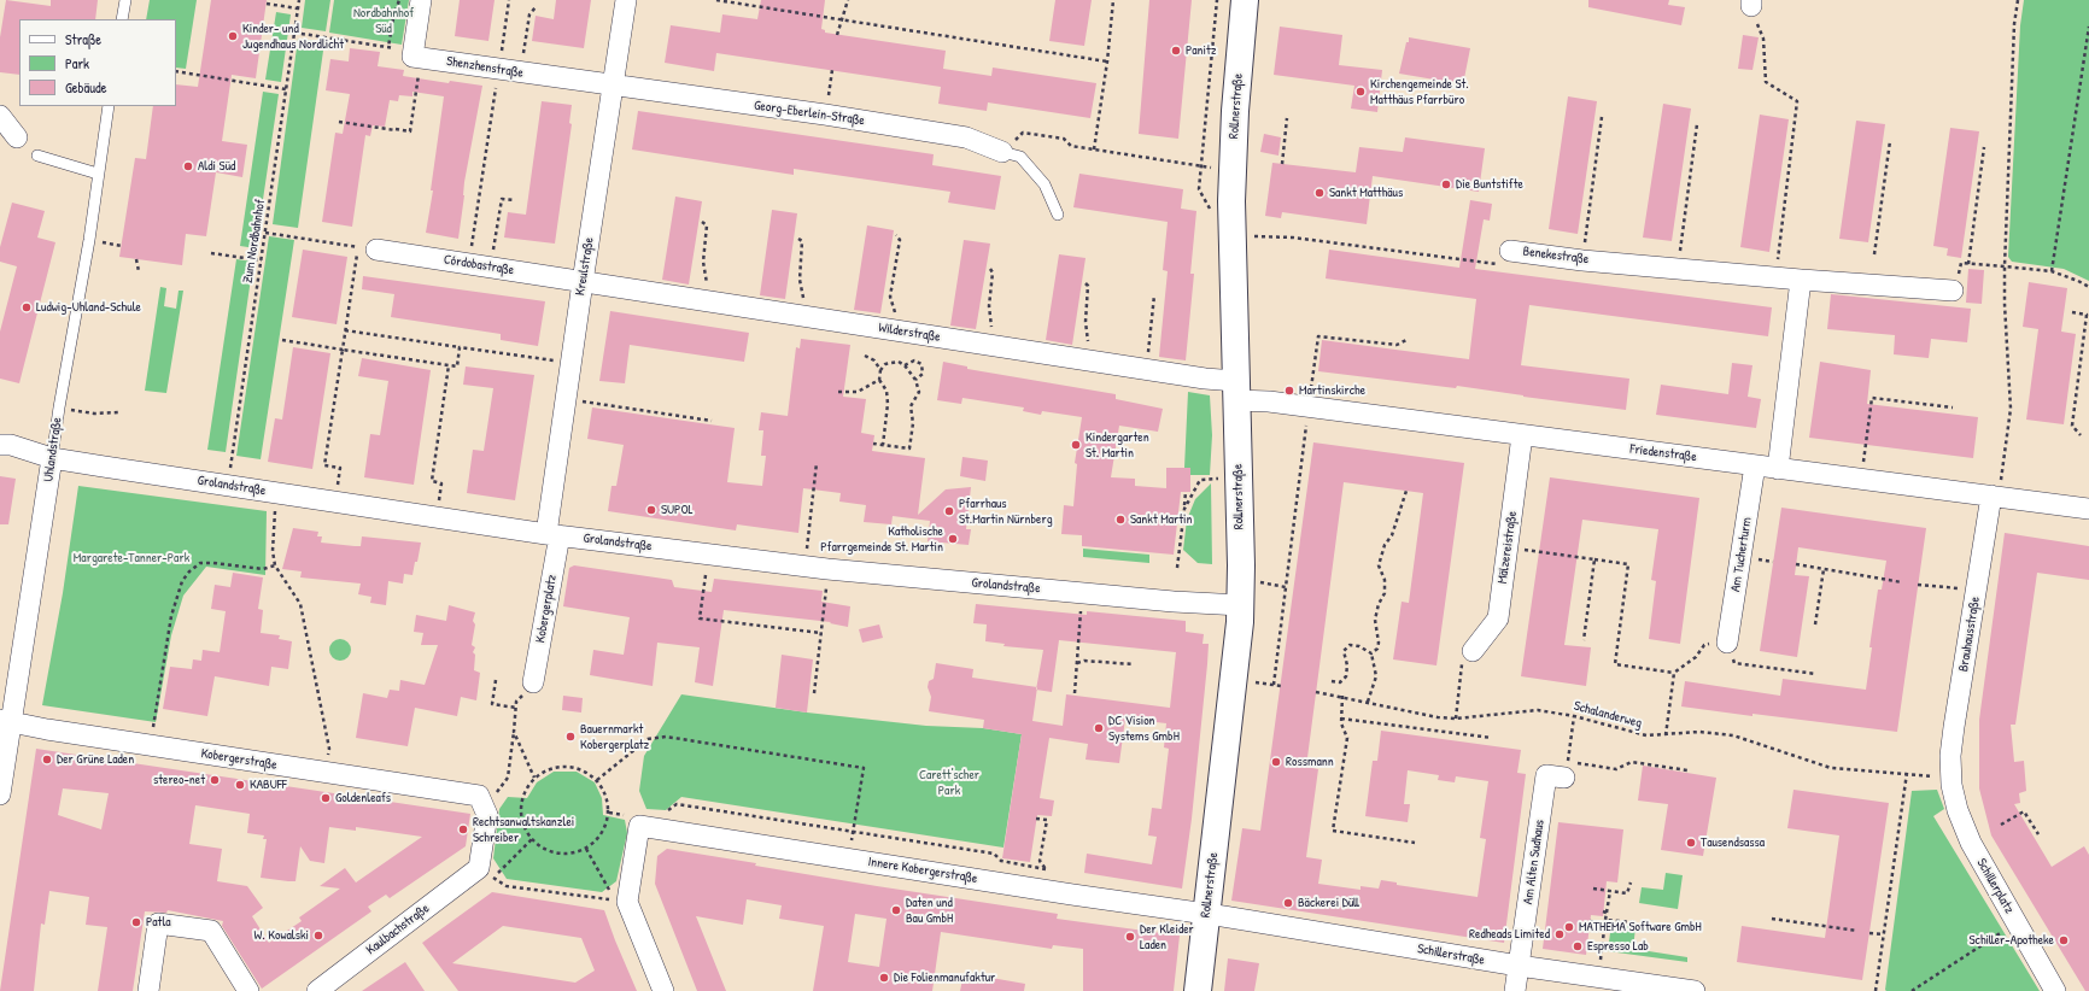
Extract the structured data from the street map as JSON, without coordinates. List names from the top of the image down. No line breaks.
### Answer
{"streets":{"street":["Shenzhenstraße","Rollnerstraße","Georg-Eberlein-Straße","Benekestraße","Córdobastraße","Kreulstraße","Wilderstraße","Uhlandstraße","Friedenstraße","Grolandstraße","Mälzereistraße","Am Tucherturm","Kobergerplatz","Brauhausstraße","Kobergerstraße","Am Alten Sudhaus","Innere Kobergerstraße","Schillerplatz","Kaulbachstraße","Schillerstraße"],"path":["Zum Nordbahnhof","Schalanderweg"]},"crossings":[["Shenzhenstraße","Georg-Eberlein-Straße"],["Shenzhenstraße","Kreulstraße"],["Rollnerstraße","Benekestraße"],["Rollnerstraße","Wilderstraße"],["Rollnerstraße","Friedenstraße"],["Rollnerstraße","Grolandstraße"],["Rollnerstraße","Innere Kobergerstraße"],["Rollnerstraße","Schillerstraße"],["Georg-Eberlein-Straße","Kreulstraße"],["Zum Nordbahnhof","Grolandstraße"],["Córdobastraße","Kreulstraße"],["Córdobastraße","Wilderstraße"],["Kreulstraße","Wilderstraße"],["Kreulstraße","Grolandstraße"],["Kreulstraße","Kobergerplatz"],["Wilderstraße","Friedenstraße"],["Uhlandstraße","Grolandstraße"],["Uhlandstraße","Kobergerstraße"],["Friedenstraße","Mälzereistraße"],["Friedenstraße","Am Tucherturm"],["Friedenstraße","Brauhausstraße"],["Grolandstraße","Kobergerplatz"],["Brauhausstraße","Schalanderweg"],["Brauhausstraße","Schillerplatz"],["Schalanderweg","Schillerplatz"],["Am Alten Sudhaus","Schillerstraße"],["Innere Kobergerstraße","Schillerstraße"]],"parks":["Nordbahnhof Süd","Margarete-Tanner-Park","Carett'scher Park"],"places":["Kinder- und Jugendhaus Nordlicht","Panitz","Kirchengemeinde St. Matthäus Pfarrbüro","Aldi Süd","Die Buntstifte","Sankt Matthäus","Ludwig-Uhland-Schule","Martinskirche","Kindergarten St. Martin","SUPOL","Pfarrhaus St.Martin Nürnberg","Sankt Martin","Katholische Pfarrgemeinde St. Martin","DC Vision Systems GmbH","Bauernmarkt Kobergerplatz","Der Grüne Laden","Rossmann","stereo-net","KABUFF","Goldenleafs","Rechtsanwaltskanzlei Schreiber","Tausendsassa","Bäckerei Düll","Daten und Bau GmbH","Patla","MATHEMA Software GmbH","Redheads Limited","W. Kowalski","Der Kleider Laden","Schiller-Apotheke","Espresso Lab","Die Folienmanufaktur"],"legend":["Straße","Park","Gebäude"]}
